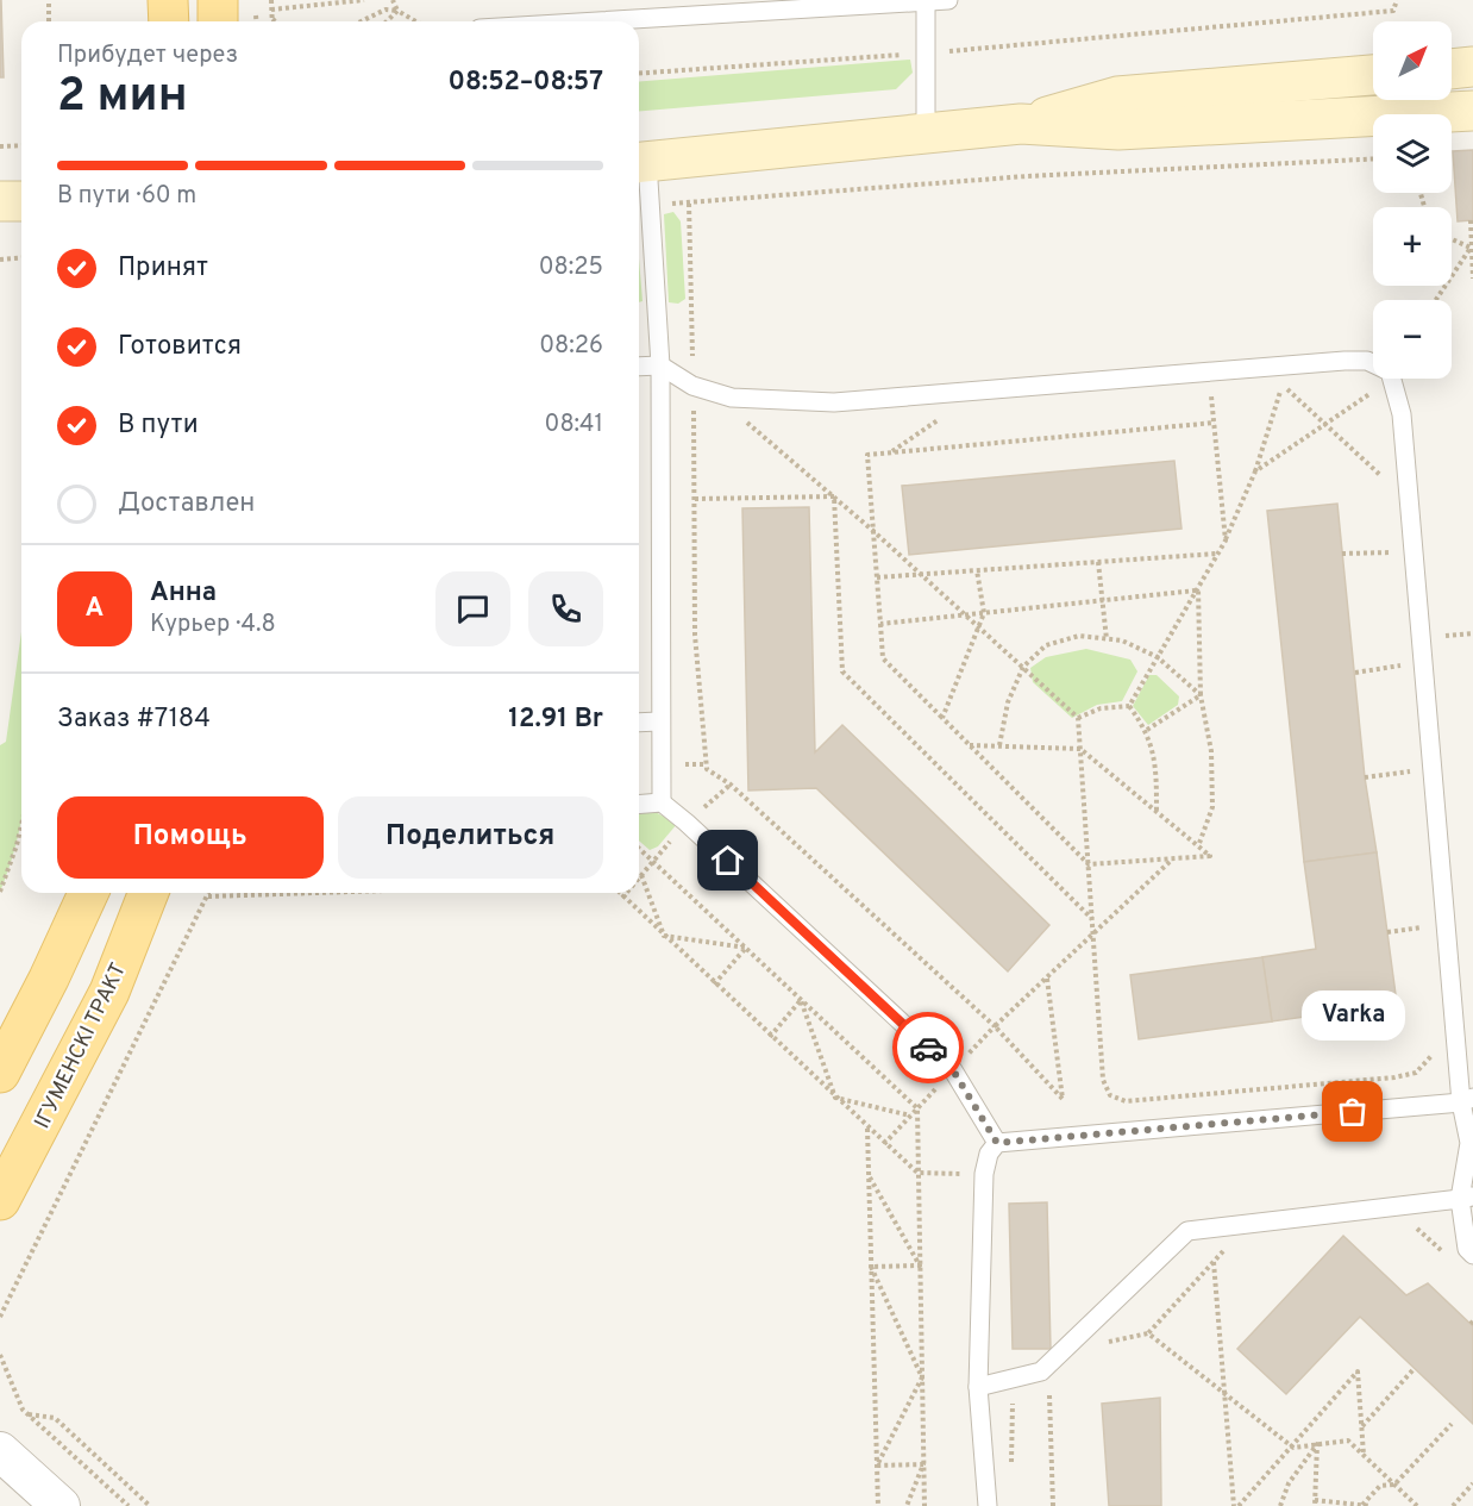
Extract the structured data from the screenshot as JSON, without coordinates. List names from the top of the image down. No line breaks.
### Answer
{"streets":{"main road":["ІГУМЕНСКІ ТРАКТ"]},"places":["Varka"],"north":"top right","page":{"map_buttons":["+","−"],"heading":["2 мин","Прибудет через","08:52–08:57"],"panel":["Анна","Курьер · 4.8","Заказ #7184","12.91 Br"],"bar":"В пути · 60 m","list":[["Принят","08:25"],["Готовится","08:26"],["В пути","08:41"],"Доставлен"],"round":"А","buttons":["Помощь","Поделиться"],"bubble":"Varka"}}
